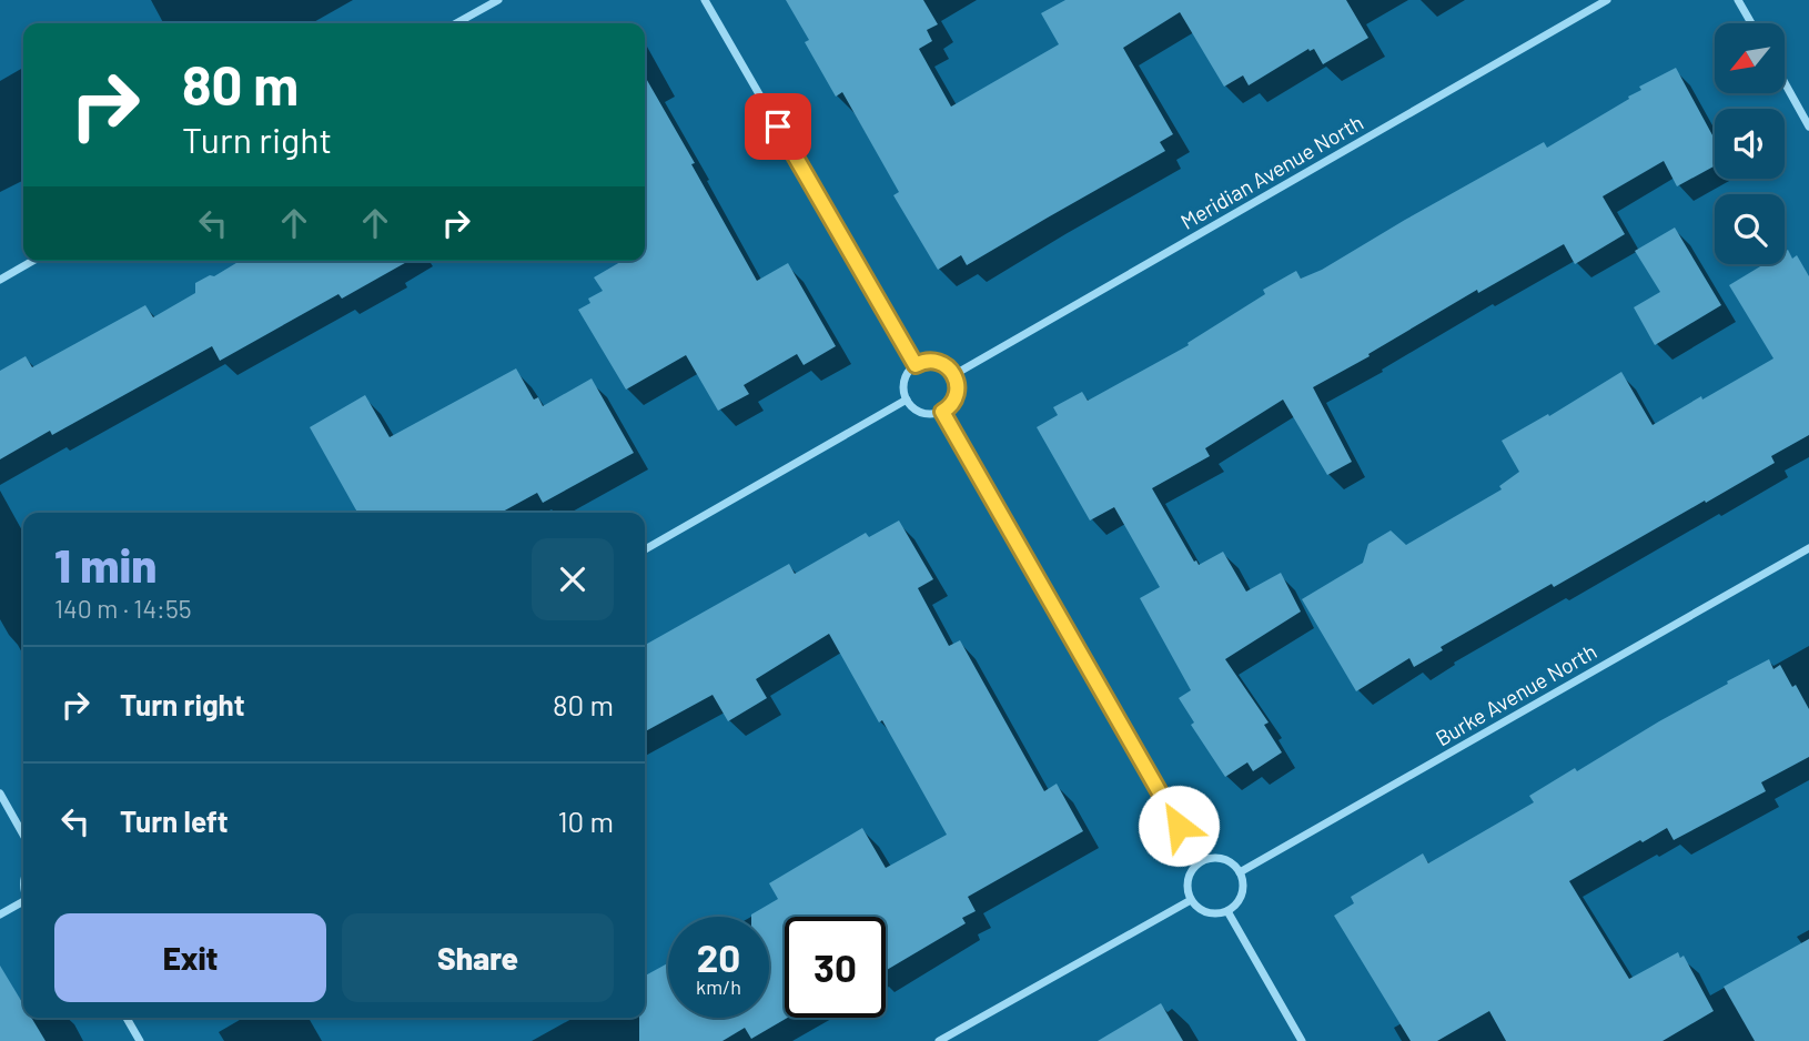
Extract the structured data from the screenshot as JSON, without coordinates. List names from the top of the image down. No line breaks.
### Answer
{"streets":{"street":["Meridian Avenue North","Burke Avenue North"]},"north":"bottom left","page":{"turn":["80 m","Turn right"],"heading":["1 min","140 m · 14:55"],"list":[{"name":"Turn right","value":"80 m"},{"name":"Turn left","value":"10 m"}],"buttons":["Exit","Share"],"speed":"20 km/h","limit":"30"}}
